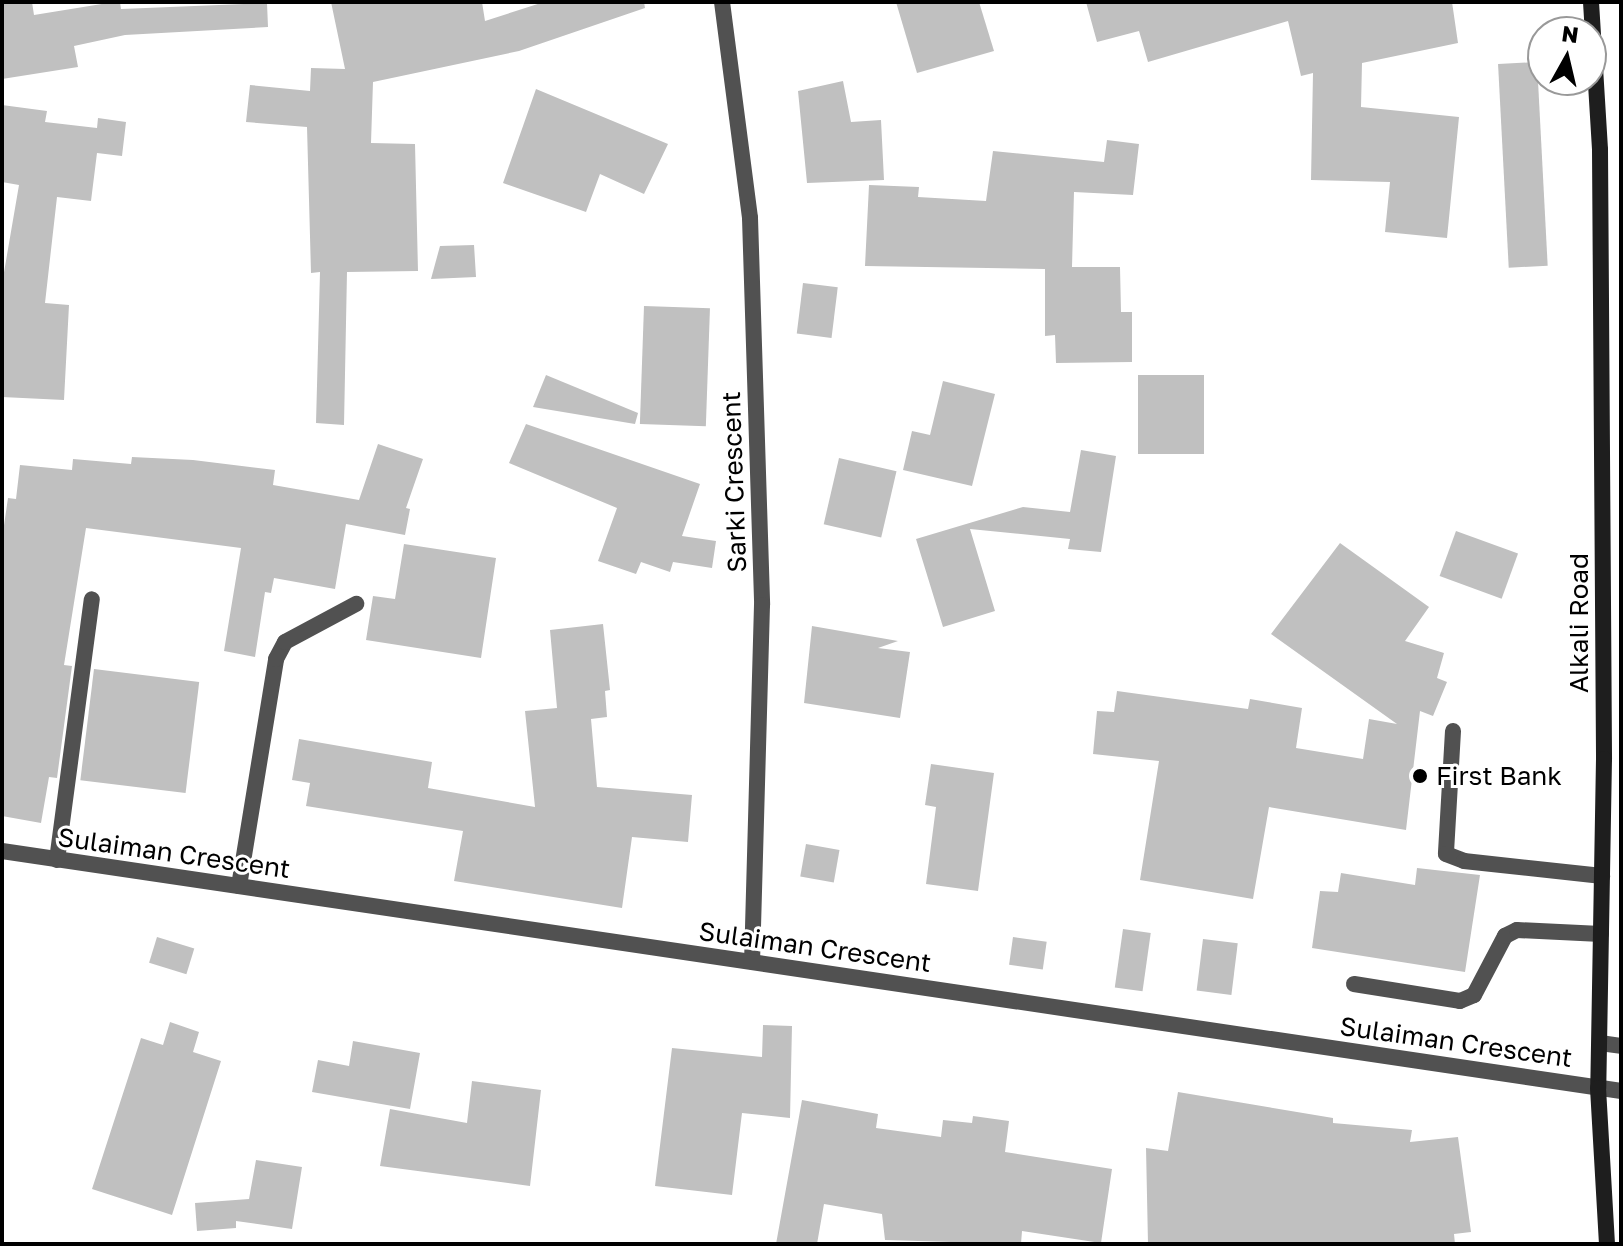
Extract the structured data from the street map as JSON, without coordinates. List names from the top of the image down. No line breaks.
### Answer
{"streets":{"main road":["Alkali Road"],"street":["Sarki Crescent","Sulaiman Crescent"]},"crossings":[["Sarki Crescent","Sulaiman Crescent"],["Alkali Road","Sulaiman Crescent"]],"places":["First Bank"],"north":"top"}
